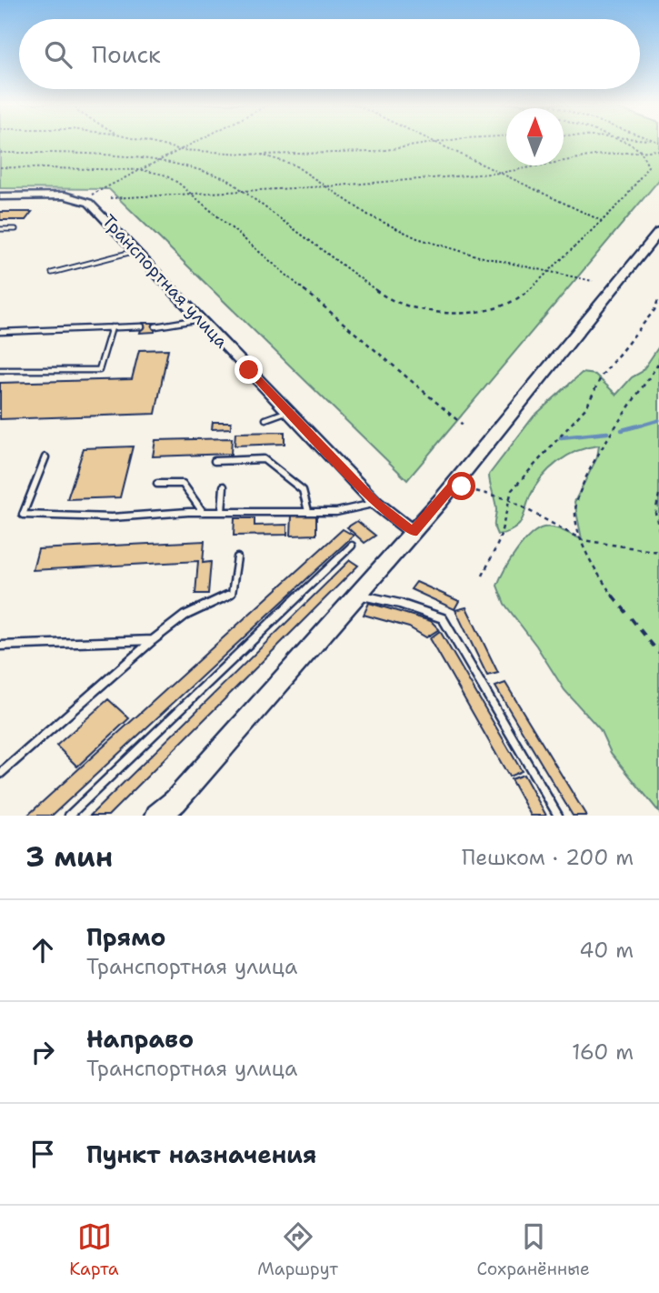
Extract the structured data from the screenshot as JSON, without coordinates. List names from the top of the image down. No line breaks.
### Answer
{"streets":{"street":["Транспортная улица"]},"north":"top","page":{"search":"Поиск","heading":["3 мин","Пешком · 200 m"],"list":[["Прямо","Транспортная улица","40 m"],["Направо","Транспортная улица","160 m"],"Пункт назначения"],"nav":["Карта","Маршрут","Сохранённые"]}}
